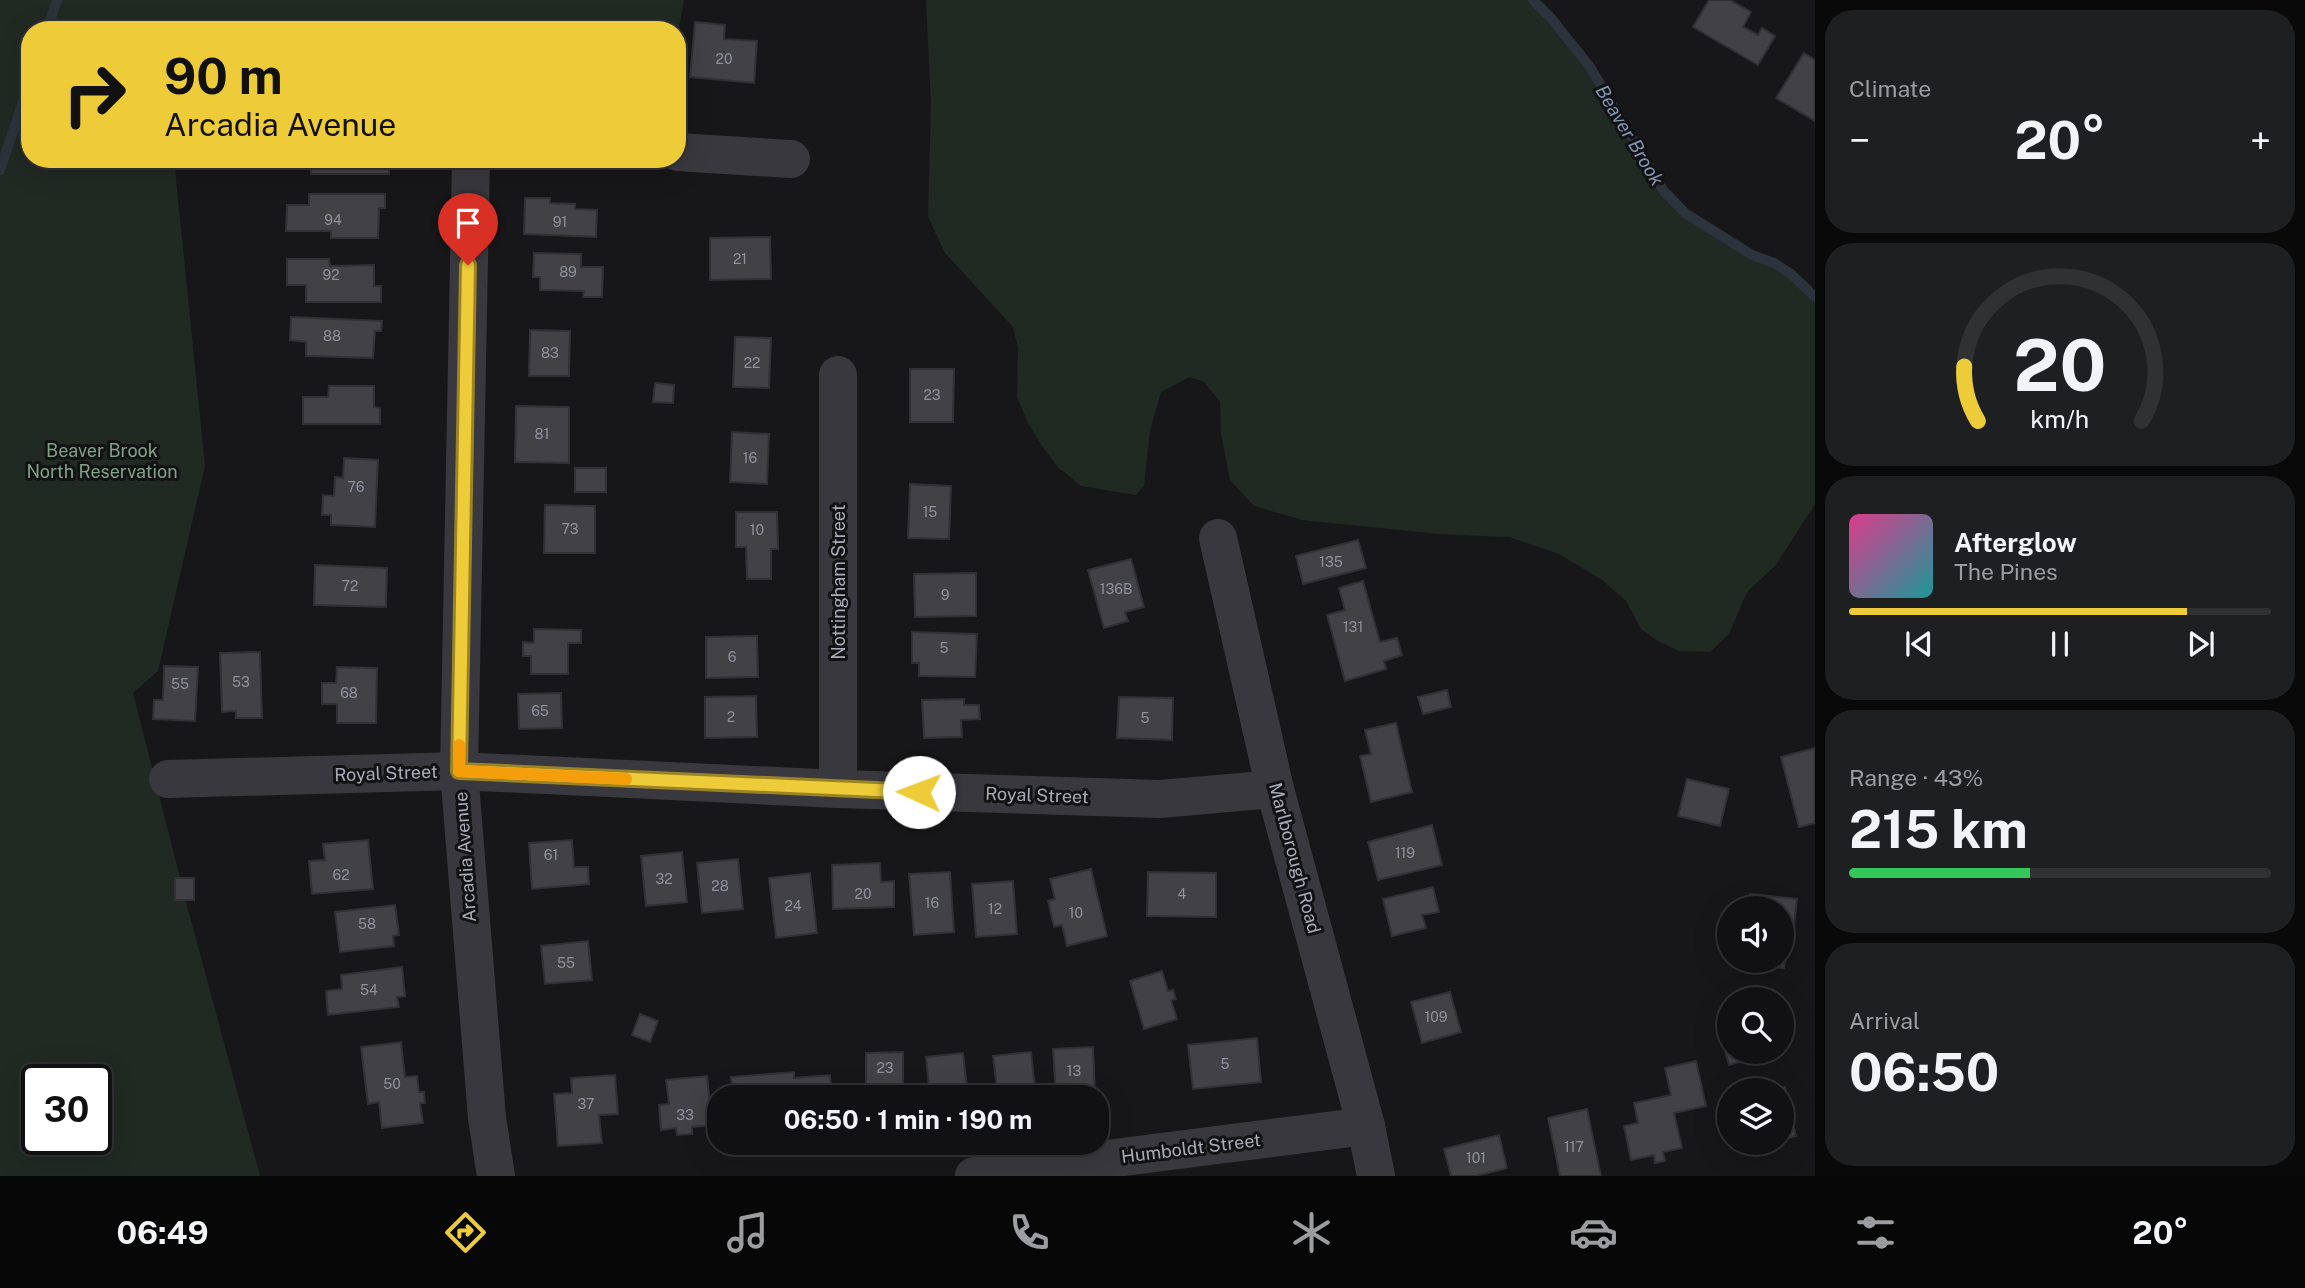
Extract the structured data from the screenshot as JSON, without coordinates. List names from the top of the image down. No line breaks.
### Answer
{"streets":{"street":["Nottingham Street","Royal Street","Arcadia Avenue","Marlborough Road","Humboldt Street"]},"crossings":[["Nottingham Street","Royal Street"],["Royal Street","Arcadia Avenue"],["Royal Street","Marlborough Road"],["Marlborough Road","Humboldt Street"]],"water":["Beaver Brook"],"parks":["Beaver Brook North Reservation"],"house_numbers":["20","94","91","21","89","92","88","83","22","23","81","16","76","15","73","10","135","72","136B","9","131","5","6","53","55","68","65","2","5","119","61","62","32","28","20","4","16","24","12","10","58","55","54","109","5","23","13","50","37","33","117","101"],"page":{"tile":["Climate",["Range · 43%","215 km"],["Arrival","06:50"]],"turn":["90 m","Arcadia Avenue"],"heat":["−","20°","+"],"song":["Afterglow","The Pines"],"limit":"30","trip":"06:50 · 1 min · 190 m","tabs":["06:49","20°"],"gauge":["20","km/h"]}}
